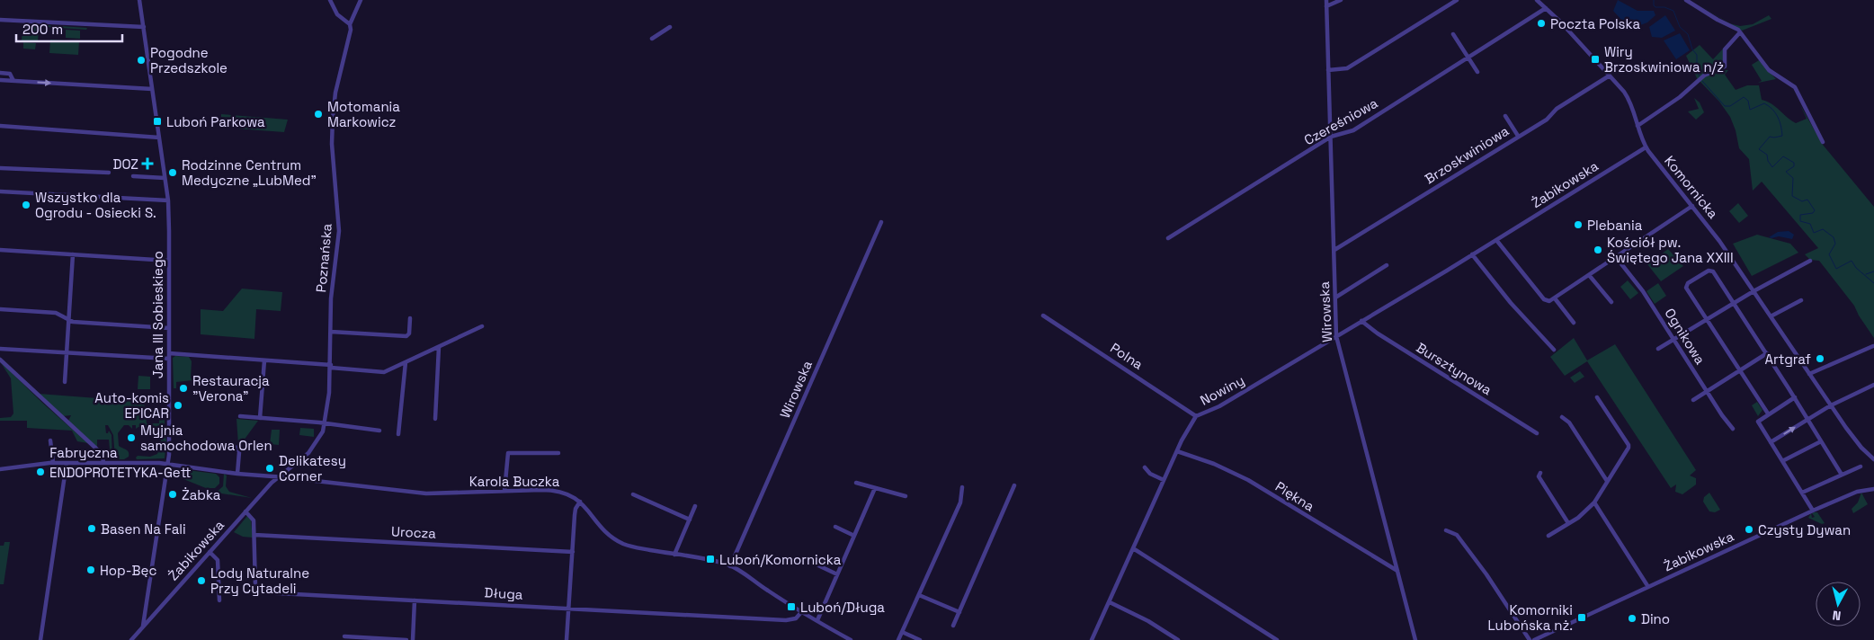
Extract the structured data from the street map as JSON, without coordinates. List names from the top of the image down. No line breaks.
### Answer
{"streets":{"street":["Czereśniowa","Brzoskwiniowa","Żabikowska","Komornicka","Poznańska","Wirowska","Jana III Sobieskiego","Ognikowa","Polna","Bursztynowa","Nowiny","Fabryczna","Karola Buczka","Piękna","Urocza","Długa"]},"crossings":[["Czereśniowa","Komornicka"],["Czereśniowa","Wirowska"],["Brzoskwiniowa","Komornicka"],["Brzoskwiniowa","Wirowska"],["Żabikowska","Komornicka"],["Żabikowska","Poznańska"],["Żabikowska","Jana III Sobieskiego"],["Żabikowska","Nowiny"],["Żabikowska","Karola Buczka"],["Poznańska","Karola Buczka"],["Wirowska","Nowiny"],["Wirowska","Karola Buczka"],["Wirowska","Piękna"],["Jana III Sobieskiego","Fabryczna"],["Polna","Nowiny"],["Bursztynowa","Nowiny"],["Nowiny","Piękna"],["Fabryczna","Karola Buczka"],["Karola Buczka","Długa"],["Urocza","Długa"]],"places":{"other":["Poczta Polska","Pogodne Przedszkole","Motomania Markowicz","Rodzinne Centrum Medyczne „LubMed”","Wszystko dla Ogrodu - Osiecki S.","Plebania","Kościół pw. Świętego Jana XXIII","Artgraf","Restauracja \"Verona\"","Auto-komis EPICAR","Myjnia samochodowa Orlen","Delikatesy Corner","ENDOPROTETYKA-Gett","Żabka","Basen Na Fali","Czysty Dywan","Hop-Bęc","Lody Naturalne Przy Cytadeli","Dino"],"transit":["Wiry Brzoskwiniowa n/ż","Luboń Parkowa","Luboń/Komornicka","Luboń/Długa","Komorniki Lubońska nż."],"health":["DOZ"]},"scale_bar":"200 m","north":"bottom"}
